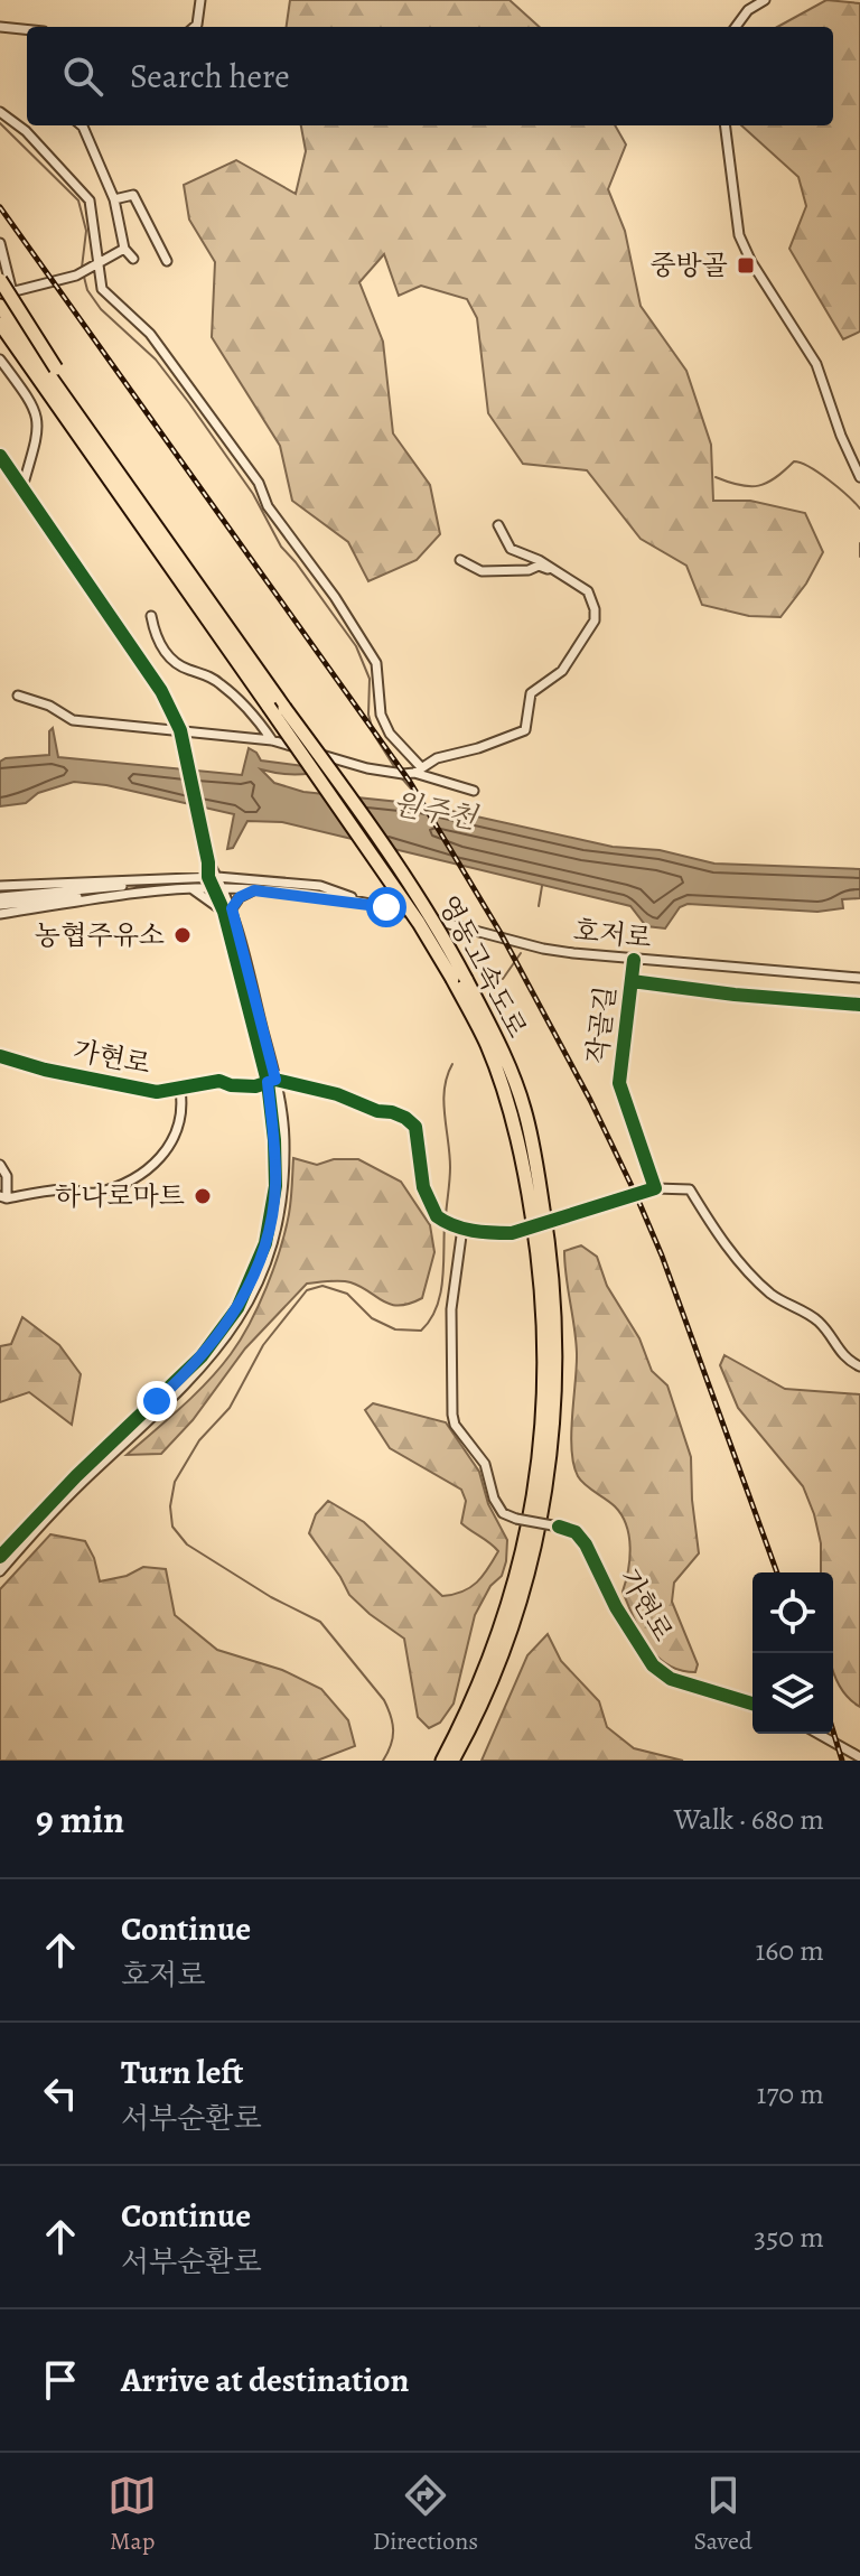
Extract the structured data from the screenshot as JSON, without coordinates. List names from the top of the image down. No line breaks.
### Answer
{"streets":{"highway":["영동고속도로"],"street":["호저로","작골길","가현로"]},"crossings":[["호저로","작골길"]],"water":["원주천"],"places":{"transit":["중방골"],"other":["농협주유소","하나로마트"]},"page":{"search":"Search here","heading":["9 min","Walk · 680 m"],"list":[["Continue","호저로","160 m"],["Turn left","서부순환로","170 m"],["Continue","서부순환로","350 m"],"Arrive at destination"],"nav":["Map","Directions","Saved"]}}
